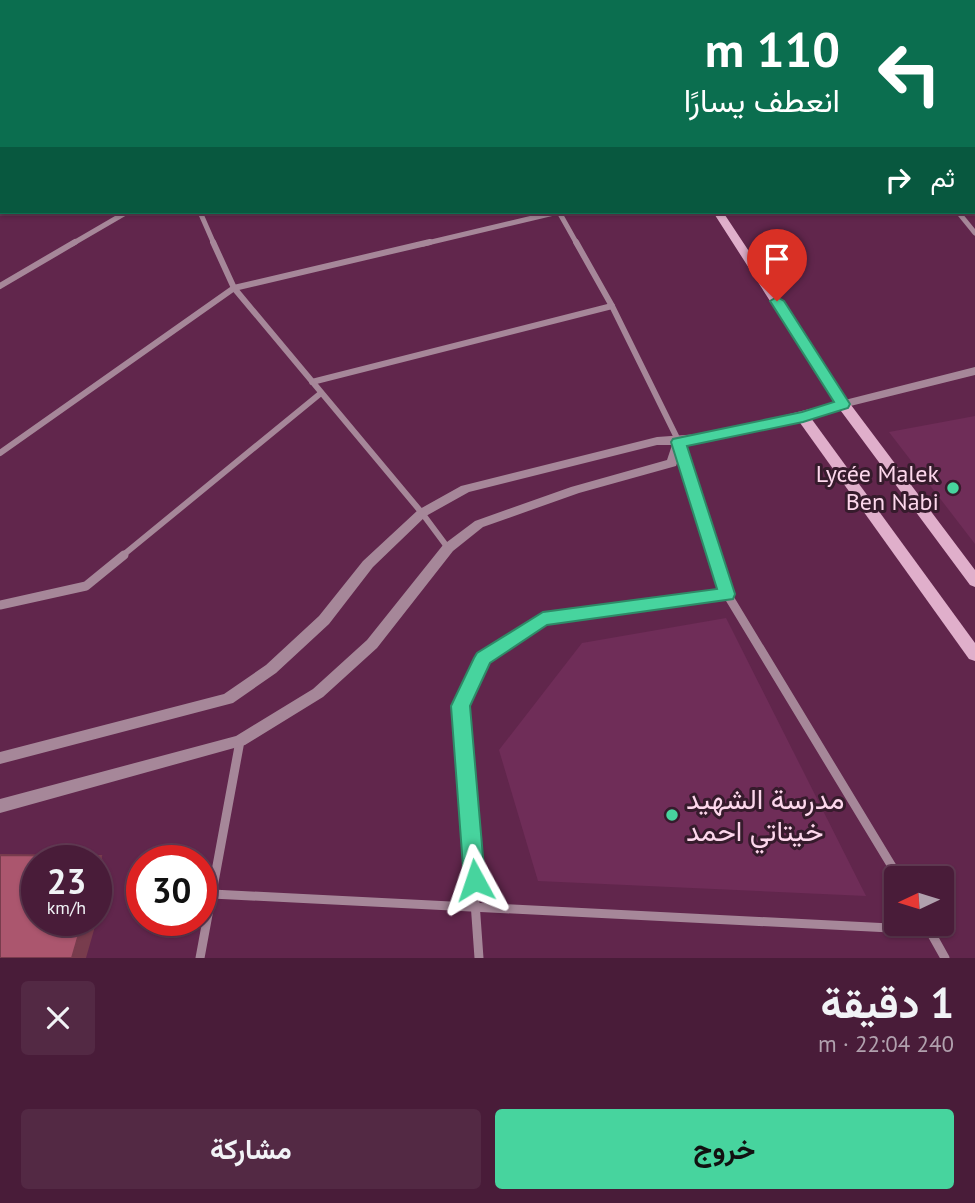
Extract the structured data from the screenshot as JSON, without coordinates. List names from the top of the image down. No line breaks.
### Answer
{"places":["Lycée Malek Ben Nabi","مدرسة الشهيد خيتاتي احمد"],"north":"left","page":{"turn":["110 m","انعطف يسارًا"],"then":"ثم","speed":"23 km/h","limit":"30","heading":["1 دقيقة","240 m · 22:04"],"buttons":["خروج","مشاركة"]}}
